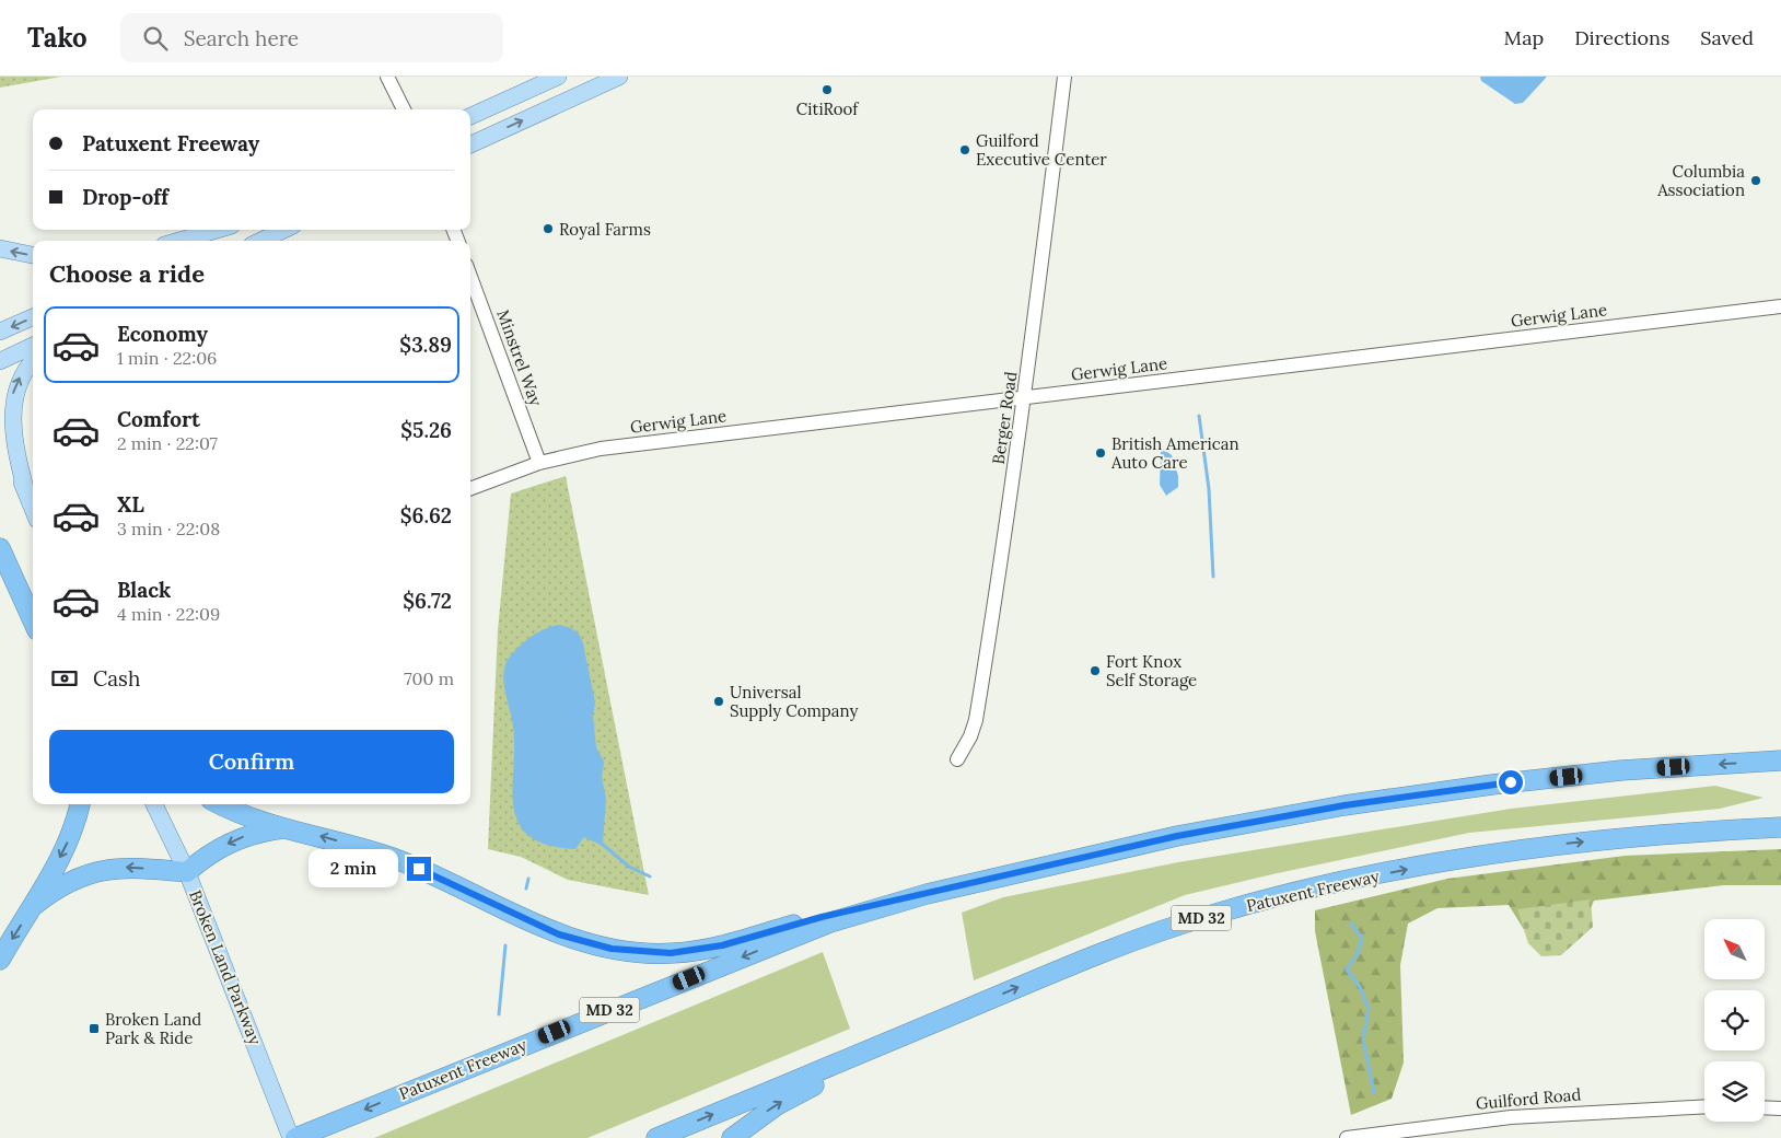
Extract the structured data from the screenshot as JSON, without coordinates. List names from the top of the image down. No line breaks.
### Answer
{"streets":{"highway":["Patuxent Freeway","MD 32"],"main road":["Broken Land Parkway"],"street":["Gerwig Lane","Minstrel Way","Berger Road","Guilford Road"]},"crossings":[["Gerwig Lane","Minstrel Way"],["Gerwig Lane","Berger Road"],["Patuxent Freeway","Broken Land Parkway"]],"places":{"other":["CitiRoof","Guilford Executive Center","Columbia Association","Royal Farms","British American Auto Care","Fort Knox Self Storage","Universal Supply Company"],"transit":["Broken Land Park & Ride"]},"north":"top left","page":{"header":"Tako","search":"Search here","nav":["Map","Directions","Saved"],"banner":["Patuxent Freeway","Drop-off"],"heading":"Choose a ride","list":[{"name":"Economy","note":"1 min · 22:06","value":"$3.89"},{"name":"Comfort","note":"2 min · 22:07","value":"$5.26"},{"name":"XL","note":"3 min · 22:08","value":"$6.62"},{"name":"Black","note":"4 min · 22:09","value":"$6.72"}],"pay":["Cash","700 m"],"buttons":"Confirm","bubble":"2 min"}}
